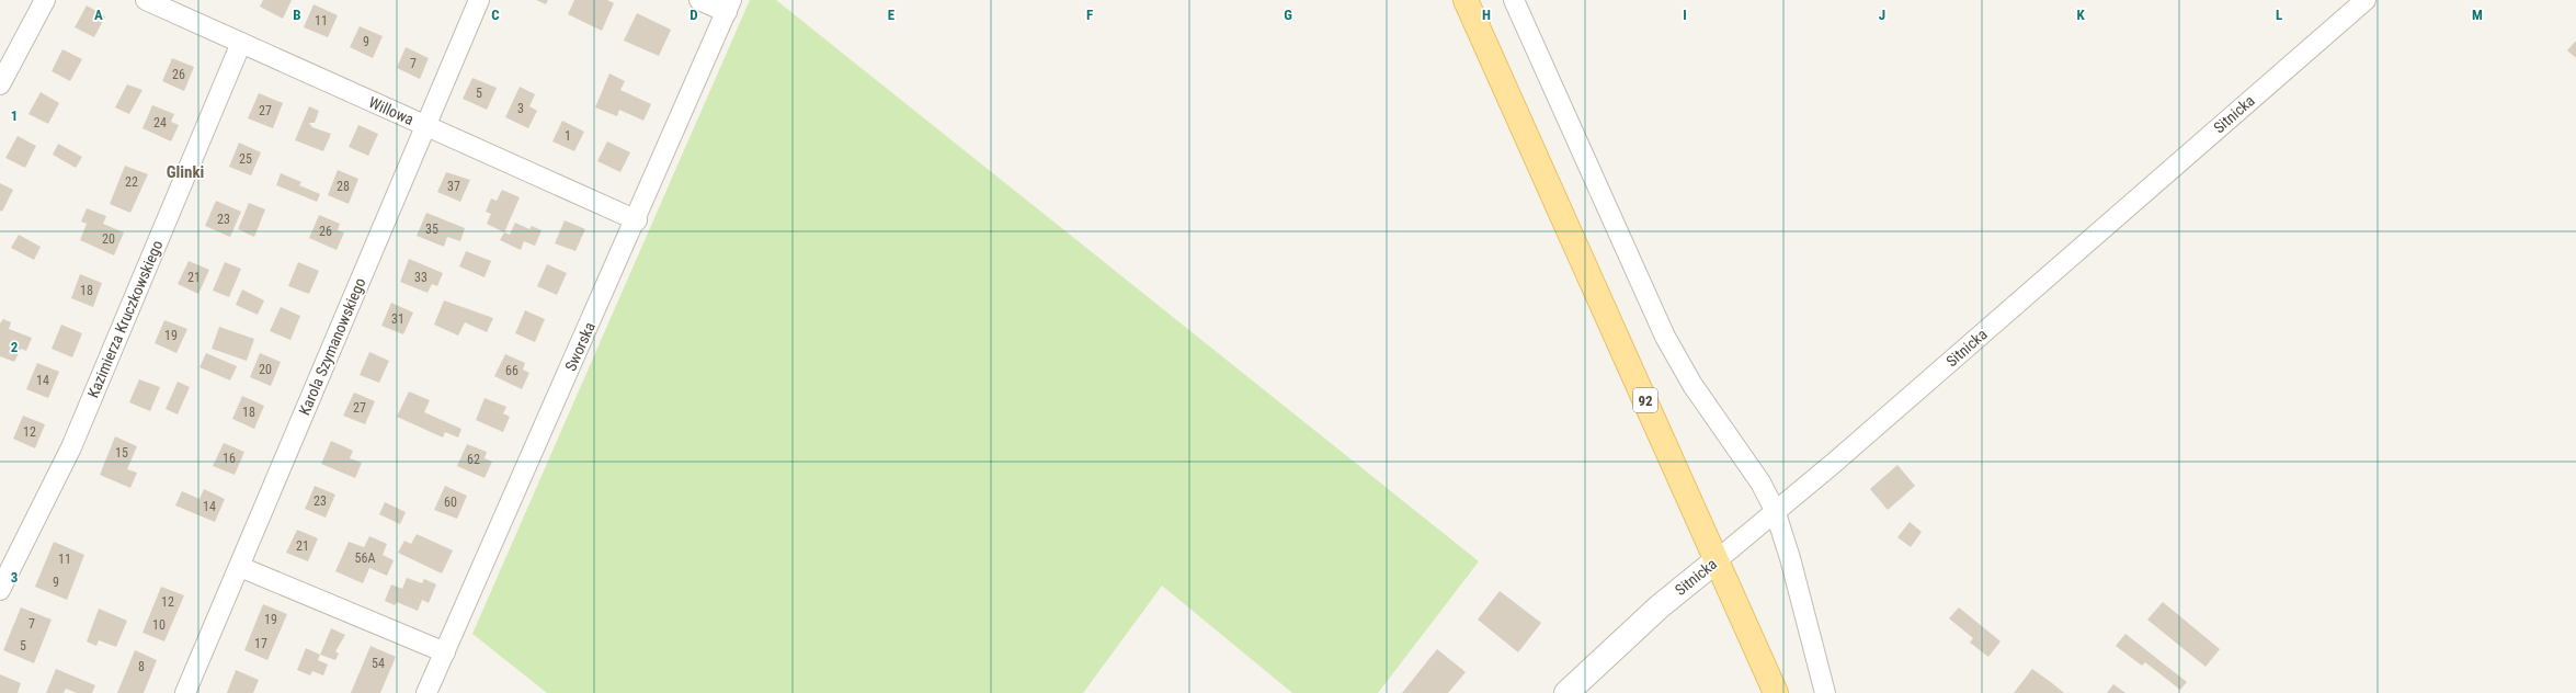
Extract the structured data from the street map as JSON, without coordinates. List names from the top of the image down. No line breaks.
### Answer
{"streets":{"main road":["92"],"street":["Willowa","Sitnicka","Kazimierza Kruczkowskiego","Karola Szymanowskiego","Sworska"]},"crossings":[["Willowa","Kazimierza Kruczkowskiego"],["Willowa","Karola Szymanowskiego"],["Willowa","Sworska"],["Sitnicka","92"]],"districts":["Glinki"],"house_numbers":["11","9","7","26","5","3","27","24","1","25","22","28","37","23","35","26","20","21","33","18","31","19","20","66","14","27","18","12","15","16","62","23","60","14","21","56A","11","9","12","19","7","10","17","5","54","8"],"grid":{"columns":["A","B","C","D","E","F","G","H","I","J","K","L","M"],"rows":["1","2","3"]}}
